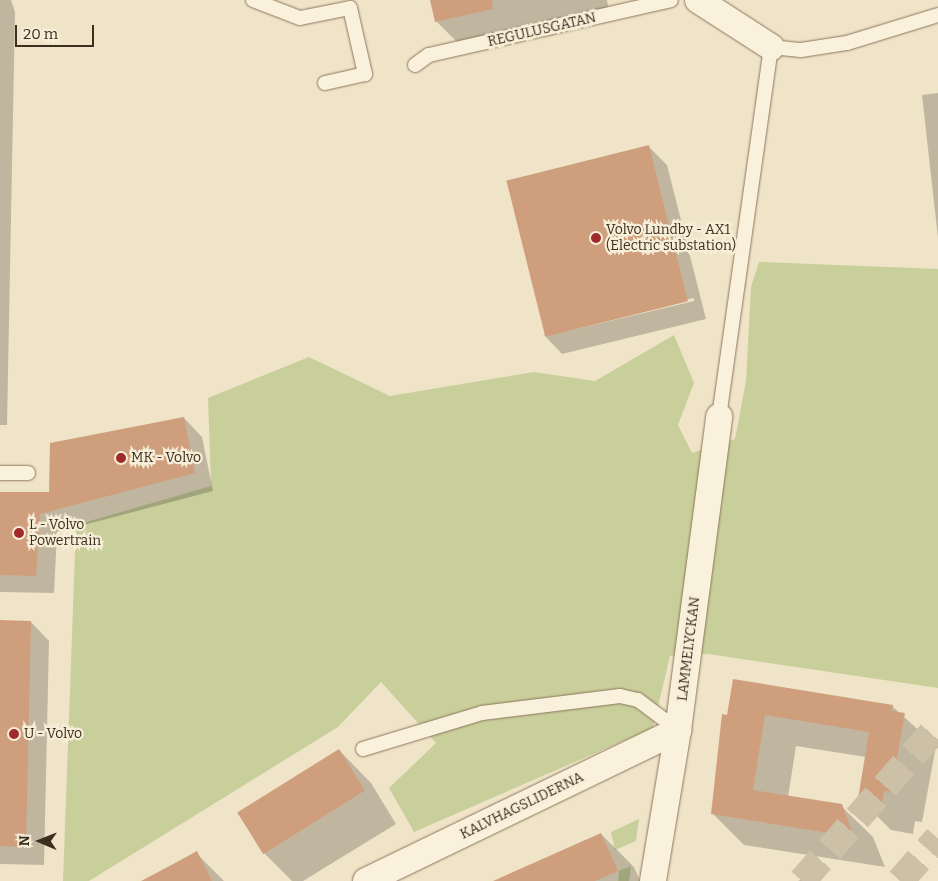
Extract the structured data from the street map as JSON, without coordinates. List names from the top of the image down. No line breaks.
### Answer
{"streets":{"street":["LAMMELYCKAN","KALVHAGSLIDERNA"],"lane":["REGULUSGATAN"]},"crossings":[["LAMMELYCKAN","KALVHAGSLIDERNA"]],"places":["Volvo Lundby - AX1 (Electric substation)","MK - Volvo","L - Volvo Powertrain","U - Volvo"],"scale_bar":"20 m","north":"left"}
